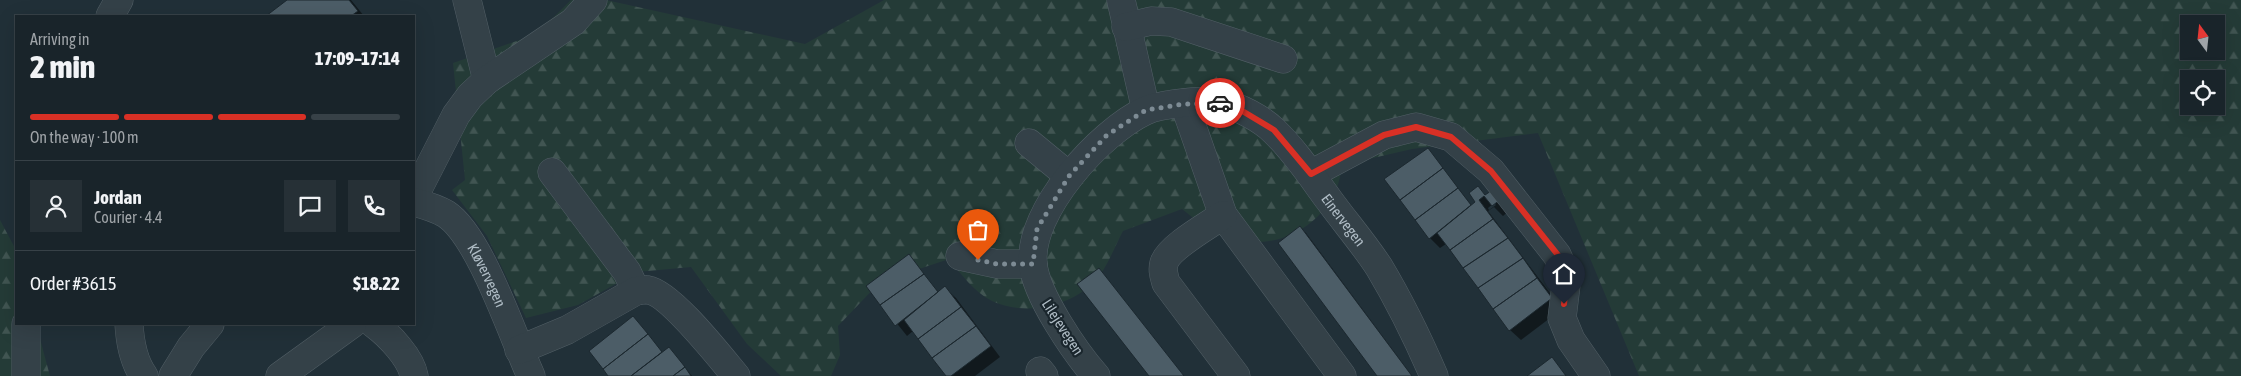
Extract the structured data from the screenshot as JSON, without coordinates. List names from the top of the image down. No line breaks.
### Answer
{"streets":{"street":["Einervegen","Kløvervegen","Lilejevegen"]},"crossings":[["Einervegen","Lilejevegen"]],"north":"top","page":{"heading":["2 min","Arriving in","17:09–17:14"],"panel":["Jordan","Courier · 4.4","Order #3615","$18.22"],"bar":"On the way · 100 m"}}
